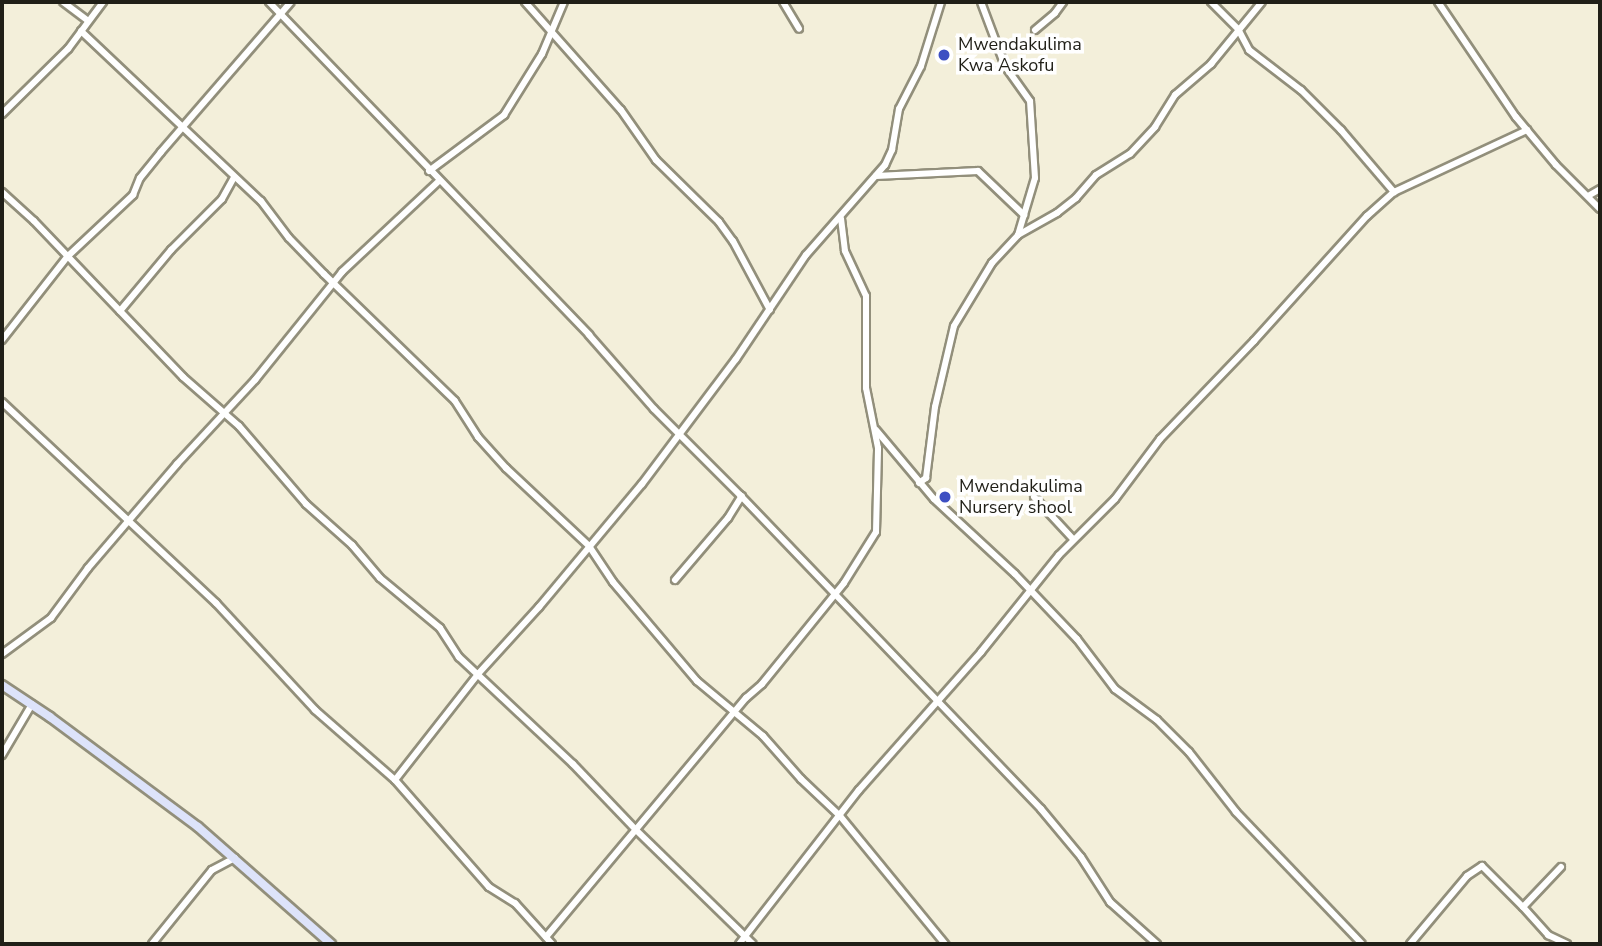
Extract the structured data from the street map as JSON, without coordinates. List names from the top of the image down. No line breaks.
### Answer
{"places":["Mwendakulima Kwa Askofu","Mwendakulima Nursery shool"]}
